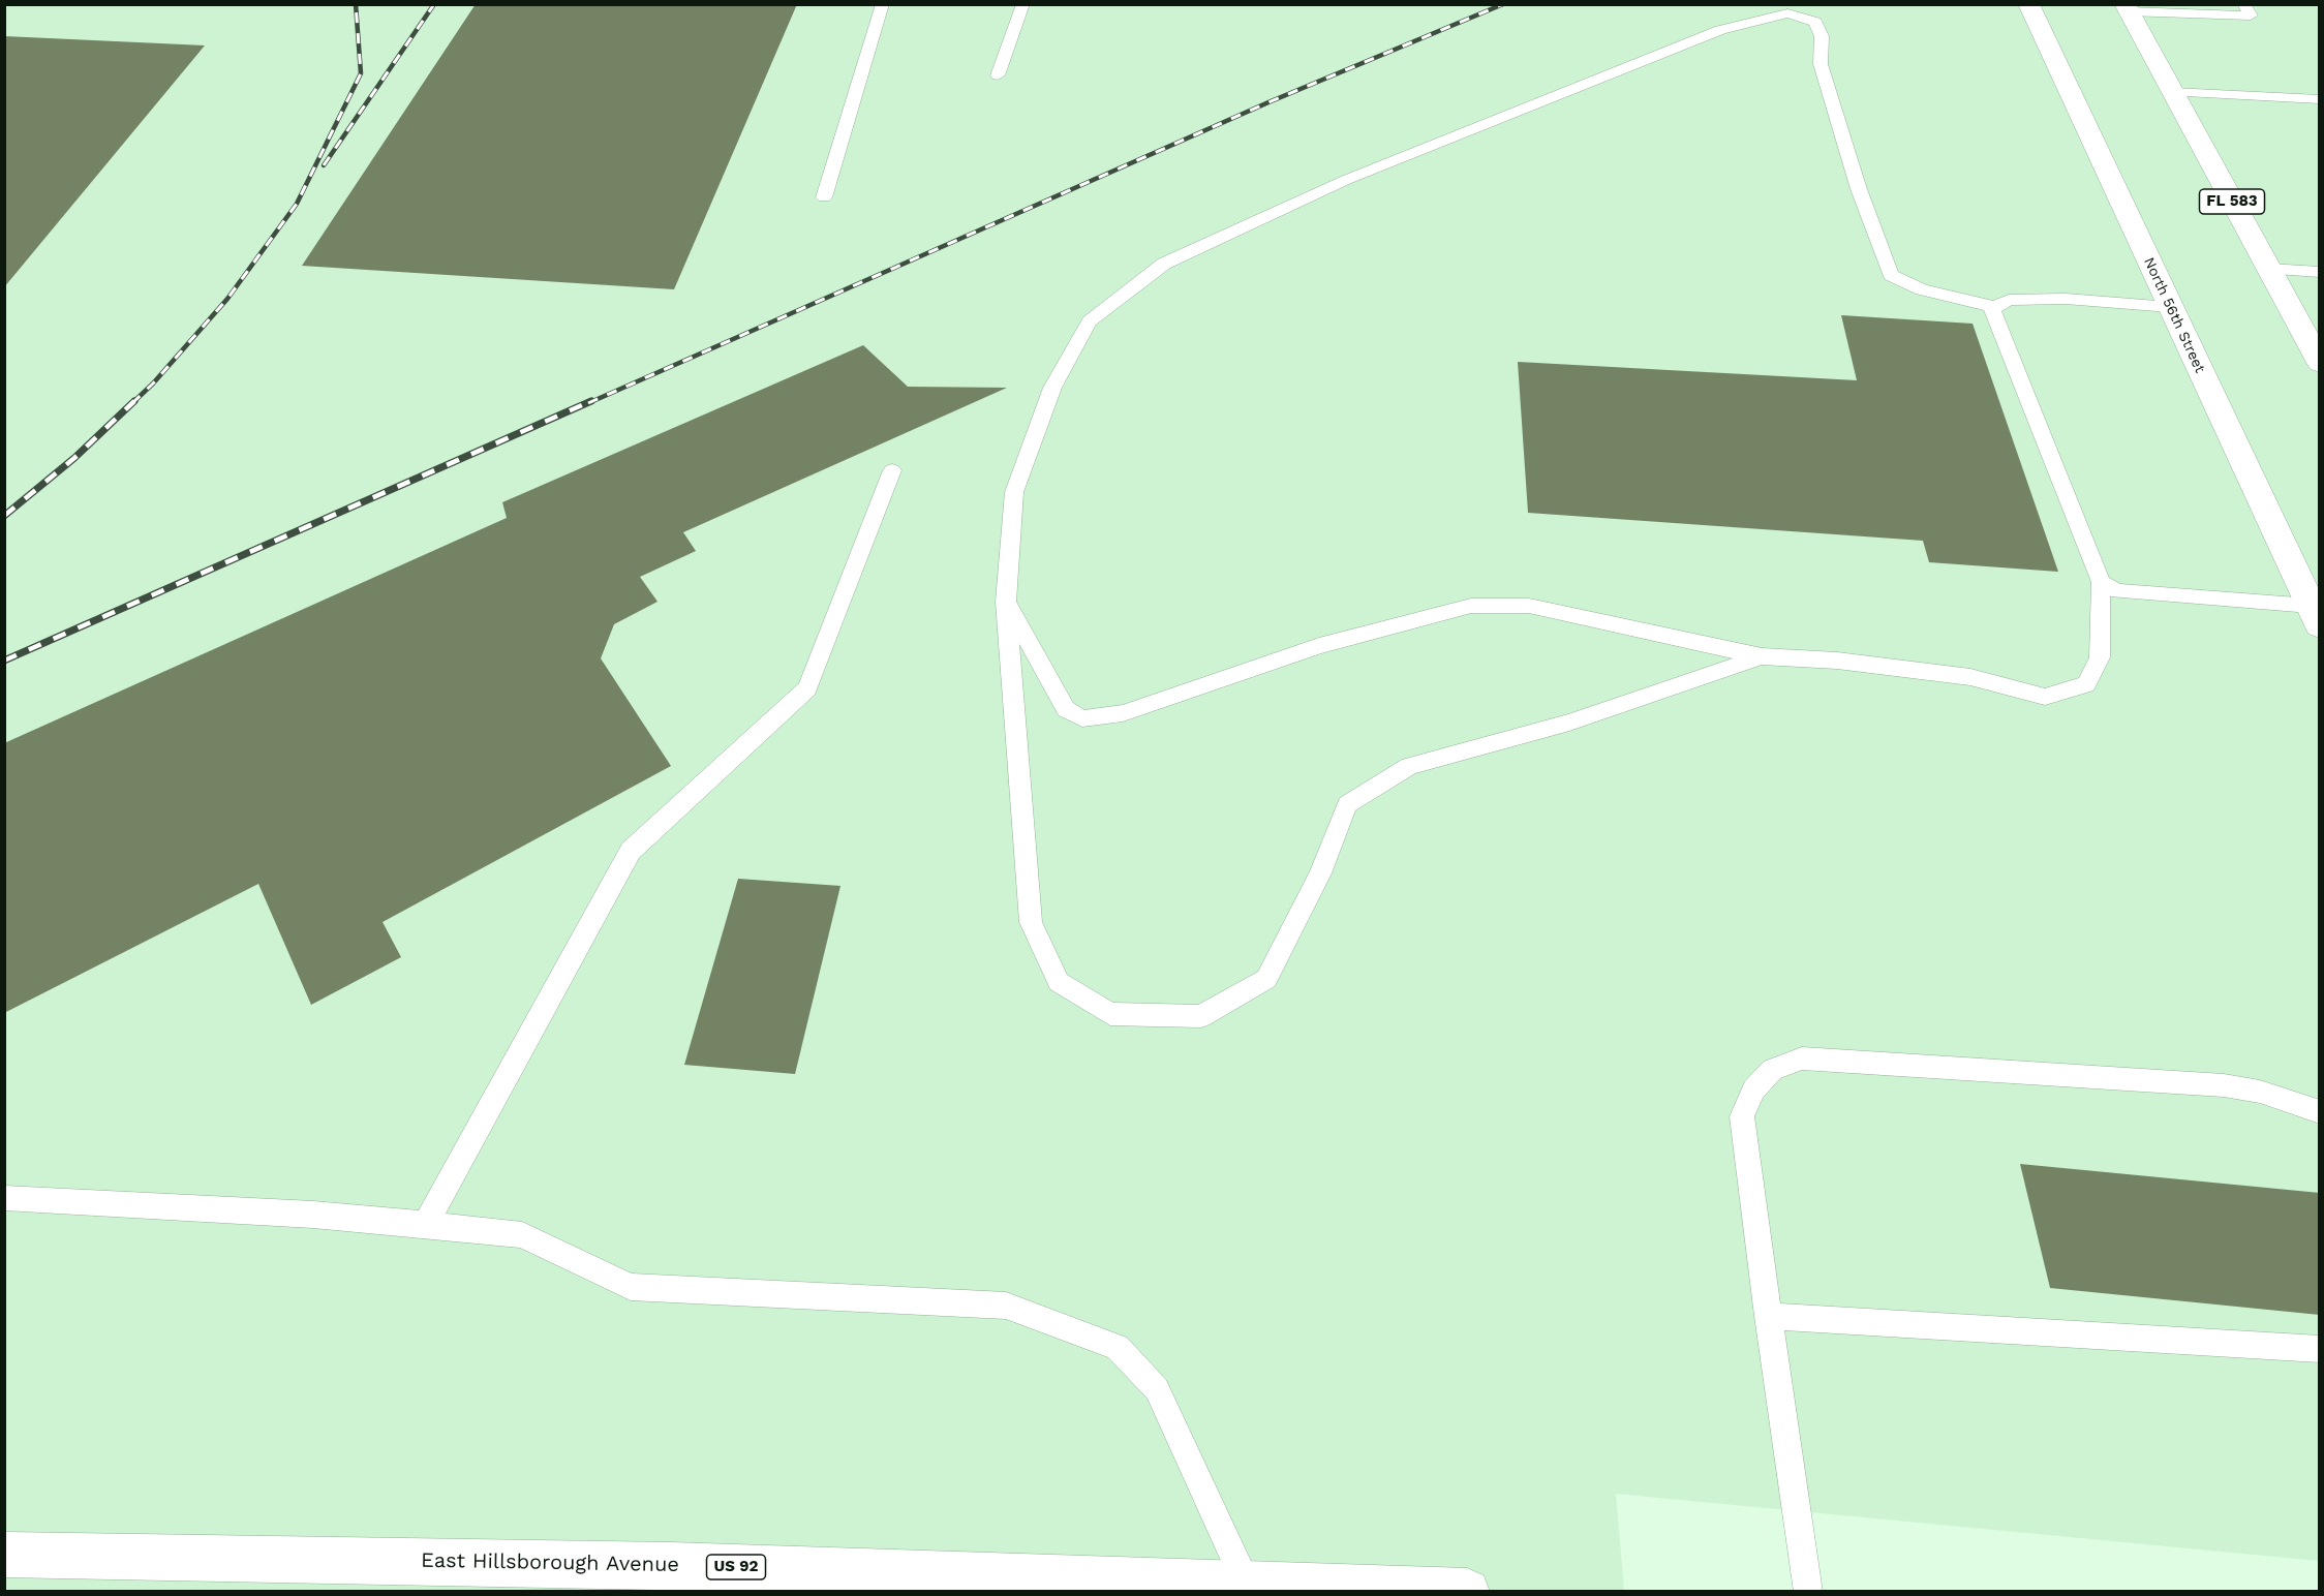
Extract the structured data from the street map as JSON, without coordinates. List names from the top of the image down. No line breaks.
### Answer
{"streets":{"main road":["FL 583","North 56th Street","East Hillsborough Avenue","US 92"]}}
